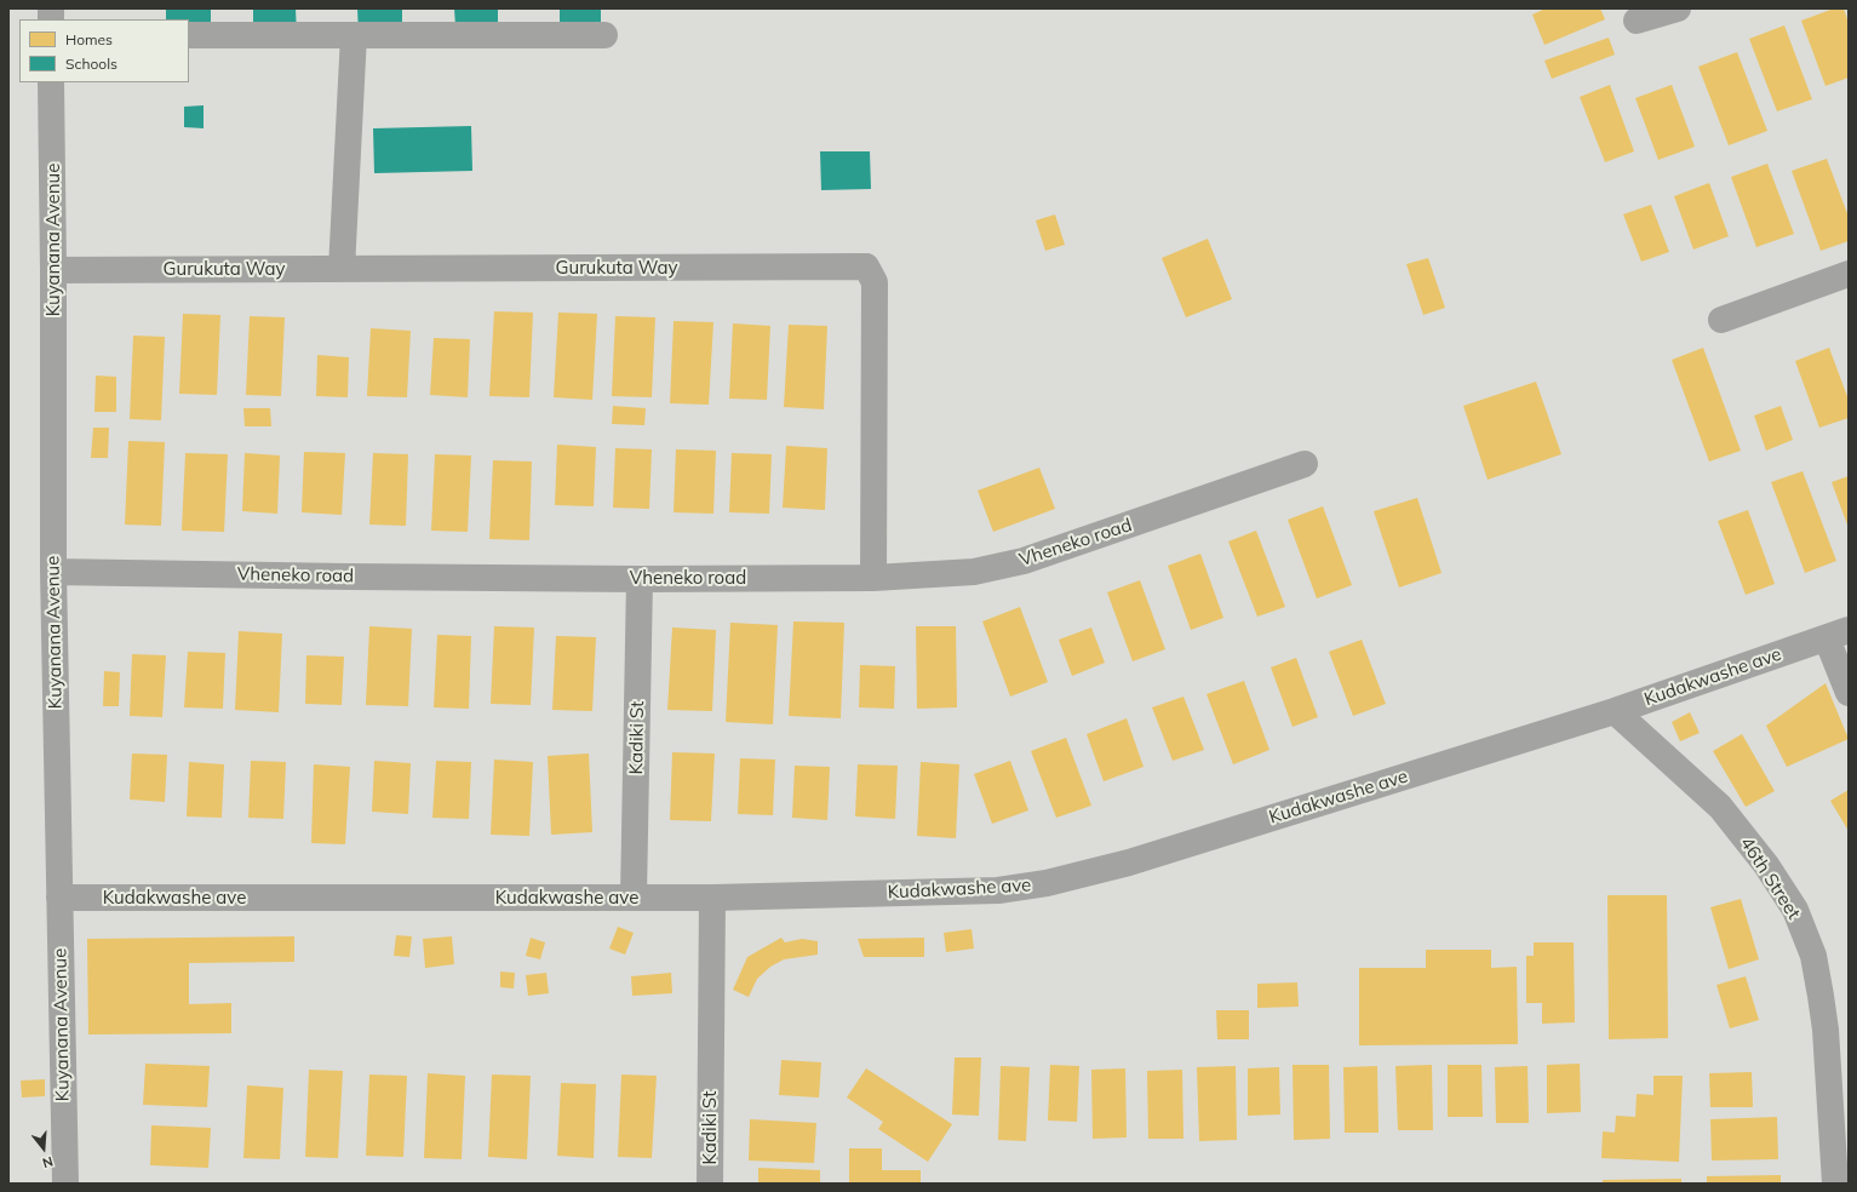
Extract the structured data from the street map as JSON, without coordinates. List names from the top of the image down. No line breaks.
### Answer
{"streets":{"street":["Kuyanana Avenue","Gurukuta Way","Vheneko road","Kudakwashe ave","Kadiki St","46th Street"]},"crossings":[["Kuyanana Avenue","Gurukuta Way"],["Kuyanana Avenue","Vheneko road"],["Kuyanana Avenue","Kudakwashe ave"],["Gurukuta Way","Vheneko road"],["Vheneko road","Kadiki St"],["Kudakwashe ave","Kadiki St"],["Kudakwashe ave","46th Street"]],"legend":["Homes","Schools"],"north":"bottom"}
